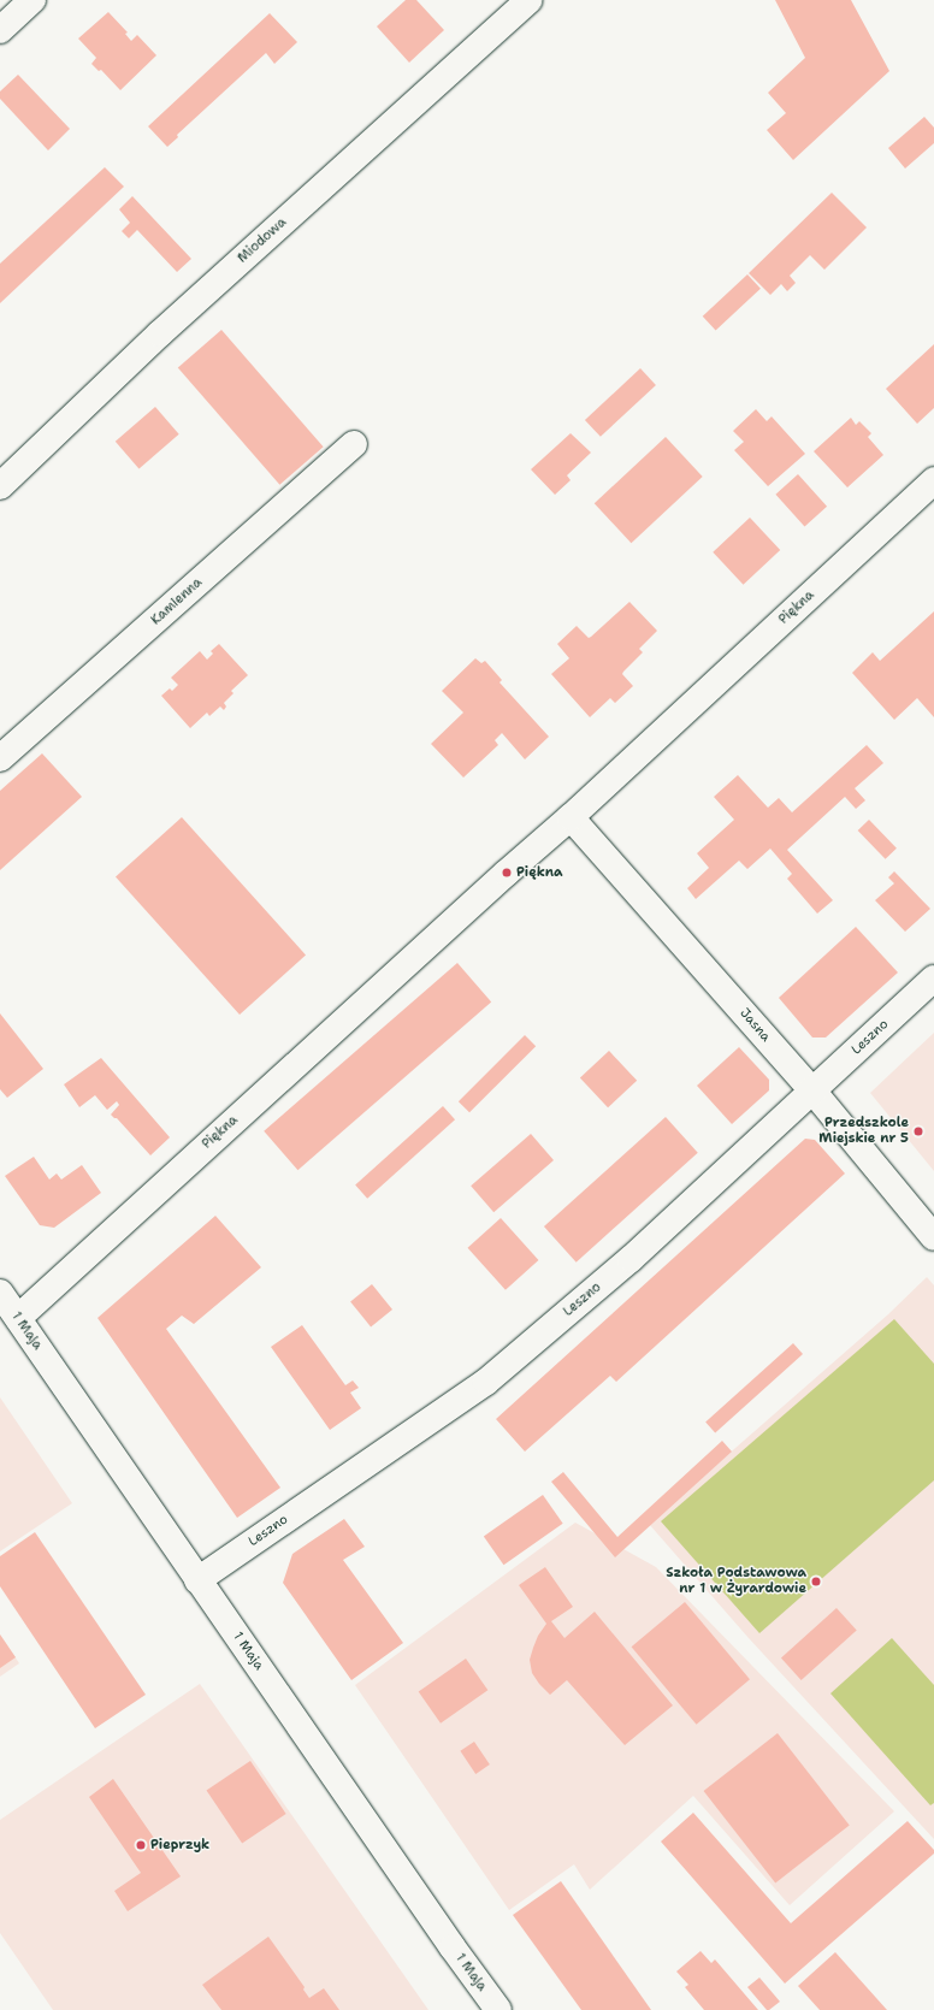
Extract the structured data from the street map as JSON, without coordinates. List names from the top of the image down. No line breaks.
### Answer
{"streets":{"street":["Miodowa","Kamienna","Piękna","Jasna","Leszno","1 Maja"]},"crossings":[["Piękna","Jasna"],["Piękna","1 Maja"],["Jasna","Leszno"],["Leszno","1 Maja"]],"places":["Piękna","Przedszkole Miejskie nr 5","Szkoła Podstawowa nr 1 w Żyrardowie","Pieprzyk"]}
